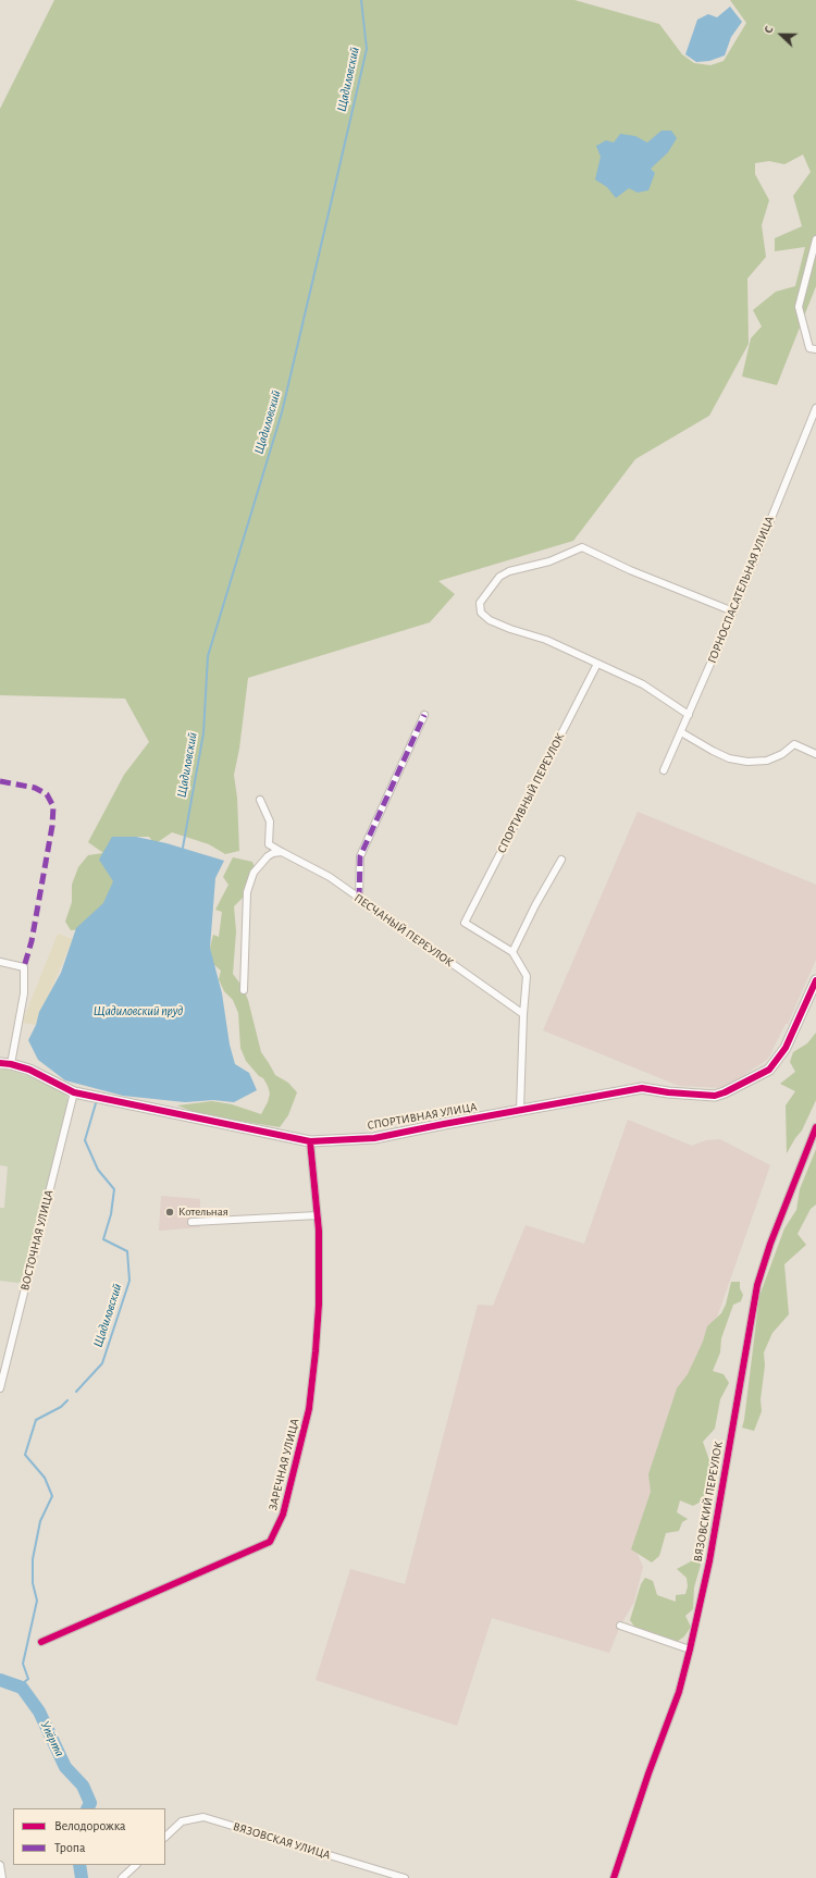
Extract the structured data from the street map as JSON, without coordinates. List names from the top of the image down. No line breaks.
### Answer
{"streets":{"street":["ГОРНОСПАСАТЕЛЬНАЯ УЛИЦА","СПОРТИВНЫЙ ПЕРЕУЛОК","ПЕСЧАНЫЙ ПЕРЕУЛОК","СПОРТИВНАЯ УЛИЦА","ВОСТОЧНАЯ УЛИЦА","ЗАРЕЧНАЯ УЛИЦА","ВЯЗОВСКИЙ ПЕРЕУЛОК","ВЯЗОВСКАЯ УЛИЦА"]},"crossings":[["СПОРТИВНАЯ УЛИЦА","ВОСТОЧНАЯ УЛИЦА"],["СПОРТИВНАЯ УЛИЦА","ЗАРЕЧНАЯ УЛИЦА"]],"water":["Щадиловский","Щадиловский пруд","Упёрта"],"places":["Котельная"],"legend":["Велодорожка","Тропа"],"north":"left"}
